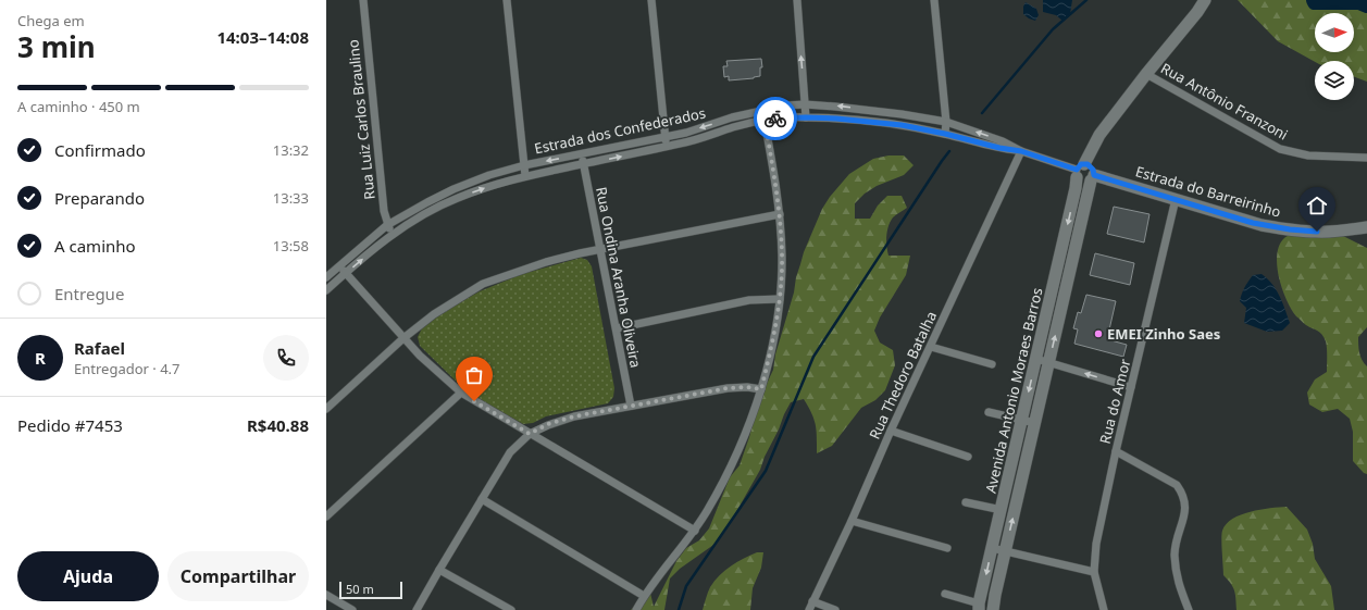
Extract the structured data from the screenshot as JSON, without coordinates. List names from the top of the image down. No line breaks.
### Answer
{"streets":{"street":["Rua Antônio Franzoni","Rua Luiz Carlos Braulino","Estrada dos Confederados","Estrada do Barreirinho","Rua Ondina Aranha Oliveira","Rua Thedoro Batalha","Avenida Antonio Moraes Barros","Rua do Amor"]},"crossings":[["Rua Antônio Franzoni","Avenida Antonio Moraes Barros"],["Rua Luiz Carlos Braulino","Estrada dos Confederados"],["Estrada dos Confederados","Estrada do Barreirinho"],["Estrada dos Confederados","Rua Ondina Aranha Oliveira"],["Estrada dos Confederados","Rua Thedoro Batalha"],["Estrada dos Confederados","Avenida Antonio Moraes Barros"],["Estrada do Barreirinho","Avenida Antonio Moraes Barros"],["Estrada do Barreirinho","Rua do Amor"]],"places":["EMEI Zinho Saes"],"scale_bar":"50 m","north":"right","page":{"heading":["3 min","Chega em","14:03–14:08"],"panel":["Rafael","Entregador · 4.7","Pedido #7453","R$40.88"],"bar":"A caminho · 450 m","list":[["Confirmado","13:32"],["Preparando","13:33"],["A caminho","13:58"],"Entregue"],"round":"R","buttons":["Ajuda","Compartilhar"],"scale":"50 m"}}
